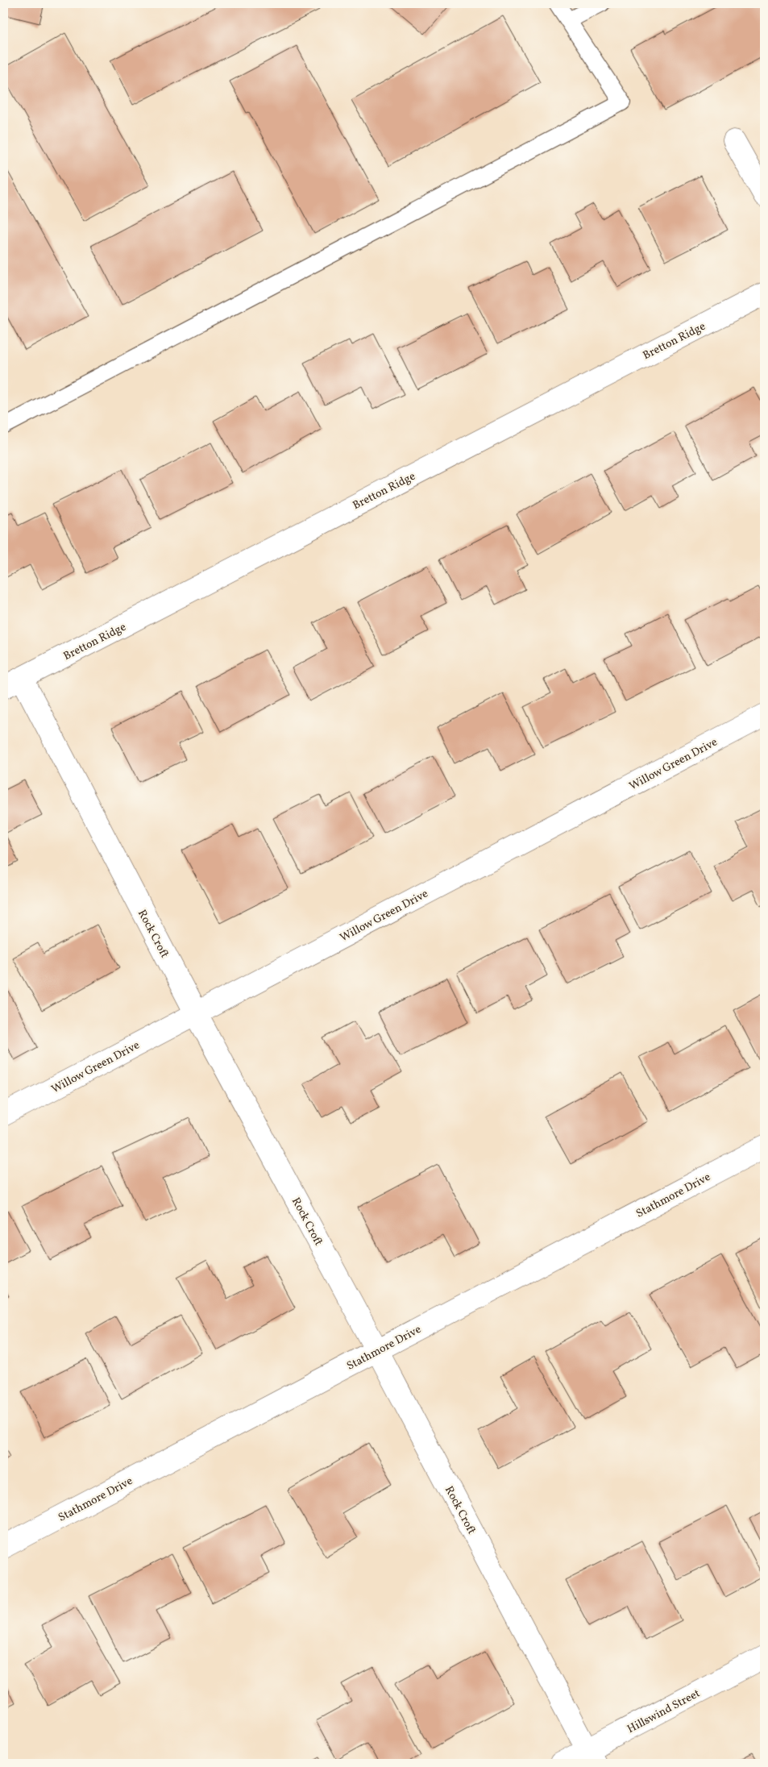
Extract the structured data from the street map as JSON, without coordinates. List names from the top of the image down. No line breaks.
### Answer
{"streets":{"street":["Bretton Ridge","Willow Green Drive","Rock Croft","Stathmore Drive","Hillswind Street"]},"crossings":[["Bretton Ridge","Rock Croft"],["Willow Green Drive","Rock Croft"],["Rock Croft","Stathmore Drive"],["Rock Croft","Hillswind Street"]]}
